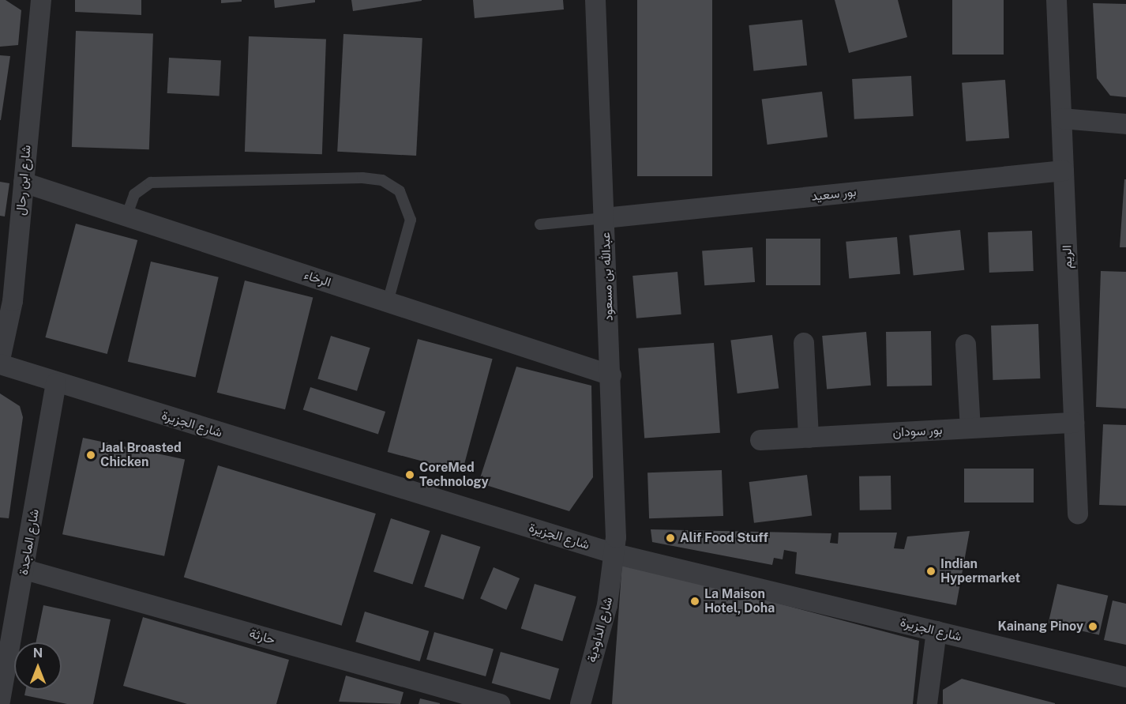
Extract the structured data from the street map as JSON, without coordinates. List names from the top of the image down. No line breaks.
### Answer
{"streets":{"street":["شارع ابن رحال","بور سعيد","الريم","عبدالله بن مسعود","الرخاء","شارع الجزيرة","بور سودان","شارع الماجدة","شارع الداودية","حارثة"]},"crossings":[["شارع ابن رحال","الرخاء"],["بور سعيد","الريم"],["بور سعيد","عبدالله بن مسعود"],["الريم","بور سودان"],["عبدالله بن مسعود","الرخاء"],["عبدالله بن مسعود","شارع الجزيرة"],["عبدالله بن مسعود","شارع الداودية"],["شارع الجزيرة","شارع الماجدة"],["شارع الجزيرة","شارع الداودية"],["شارع الماجدة","حارثة"]],"places":["Jaal Broasted Chicken","CoreMed Technology","Alif Food Stuff","Indian Hypermarket","La Maison Hotel, Doha","Kainang Pinoy"],"north":"top"}
